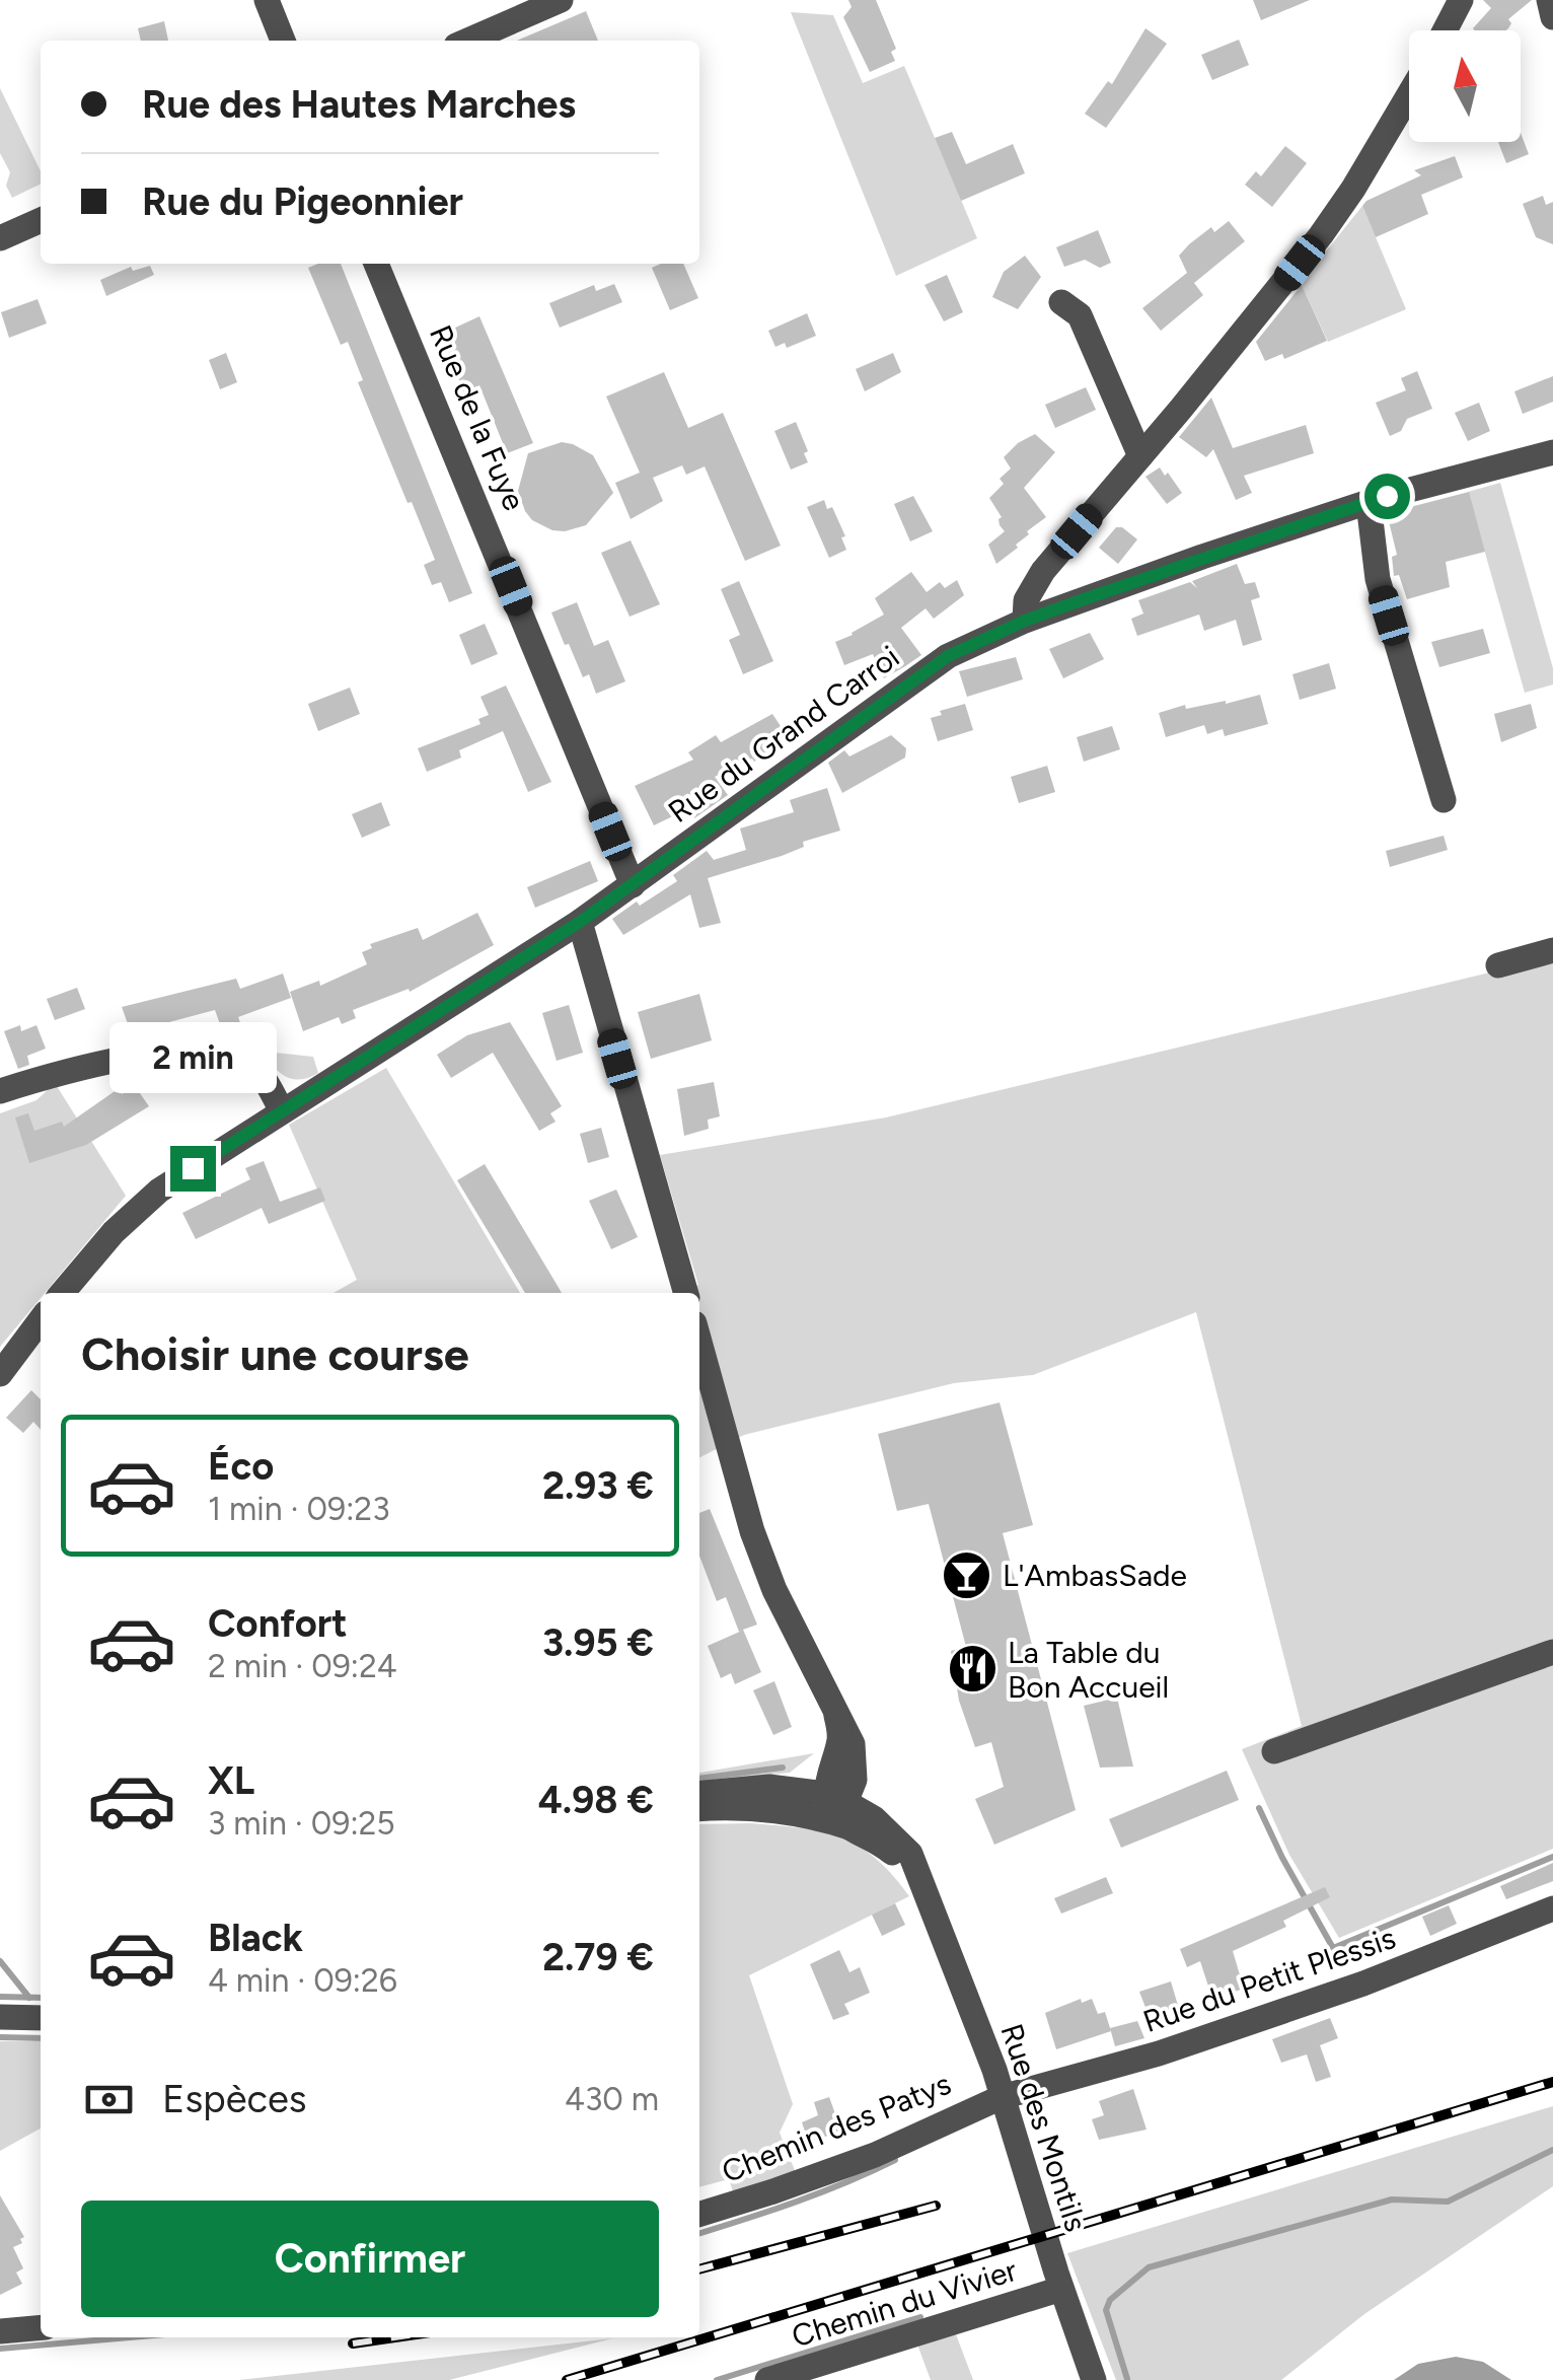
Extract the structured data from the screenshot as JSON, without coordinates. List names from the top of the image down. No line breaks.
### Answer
{"streets":{"street":["Rue de la Fuye","Rue du Grand Carroi","Rue du Petit Plessis","Chemin des Patys","Rue des Montils","Chemin du Vivier"]},"crossings":[["Rue de la Fuye","Rue du Grand Carroi"],["Rue du Petit Plessis","Chemin des Patys"],["Rue du Petit Plessis","Rue des Montils"],["Chemin des Patys","Rue des Montils"],["Rue des Montils","Chemin du Vivier"]],"places":{"bar":["L'AmbasSade"],"restaurant":["La Table du Bon Accueil"]},"north":"top","page":{"banner":["Rue des Hautes Marches","Rue du Pigeonnier"],"bubble":"2 min","heading":"Choisir une course","list":[{"name":"Éco","note":"1 min · 09:23","value":"2.93 €"},{"name":"Confort","note":"2 min · 09:24","value":"3.95 €"},{"name":"XL","note":"3 min · 09:25","value":"4.98 €"},{"name":"Black","note":"4 min · 09:26","value":"2.79 €"}],"pay":["Espèces","430 m"],"buttons":"Confirmer"}}
